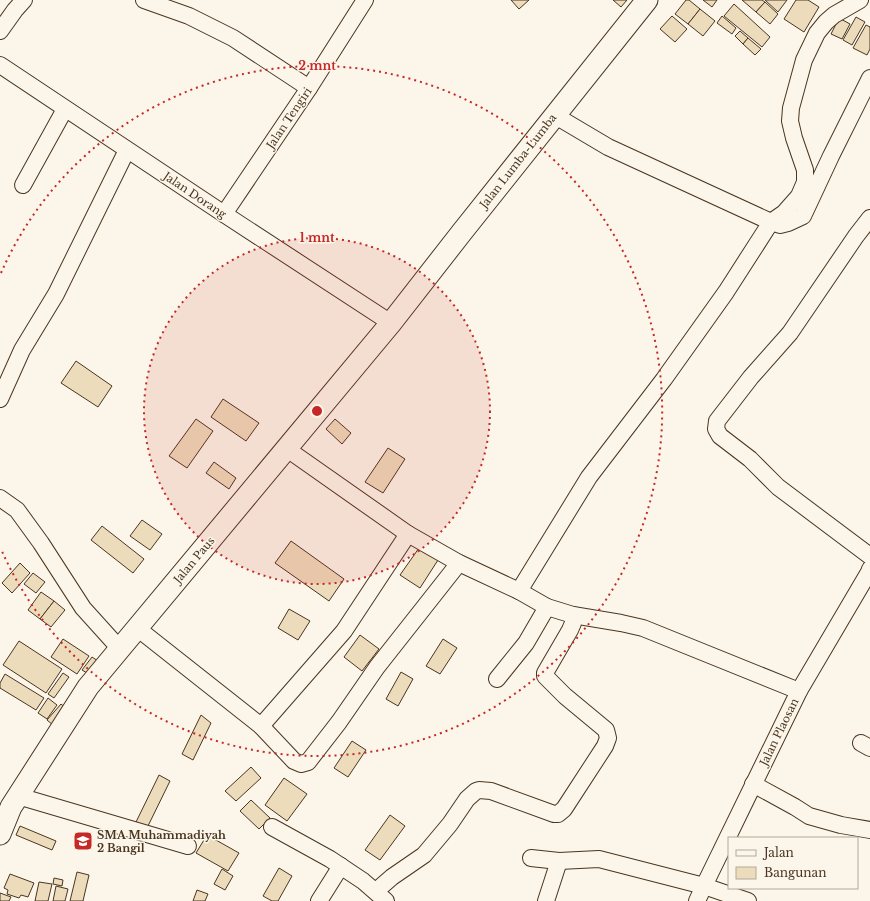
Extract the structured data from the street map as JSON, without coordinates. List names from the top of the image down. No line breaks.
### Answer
{"streets":{"main road":["Jalan Lumba-Lumba","Jalan Paus"],"street":["Jalan Tengiri","Jalan Dorang","Jalan Plaosan"]},"crossings":[["Jalan Tengiri","Jalan Dorang"],["Jalan Lumba-Lumba","Jalan Dorang"],["Jalan Lumba-Lumba","Jalan Paus"],["Jalan Dorang","Jalan Paus"]],"places":{"school or university":["SMA Muhammadiyah 2 Bangil"]},"legend":["Jalan","Bangunan"],"rings":["2 mnt","1 mnt"]}
